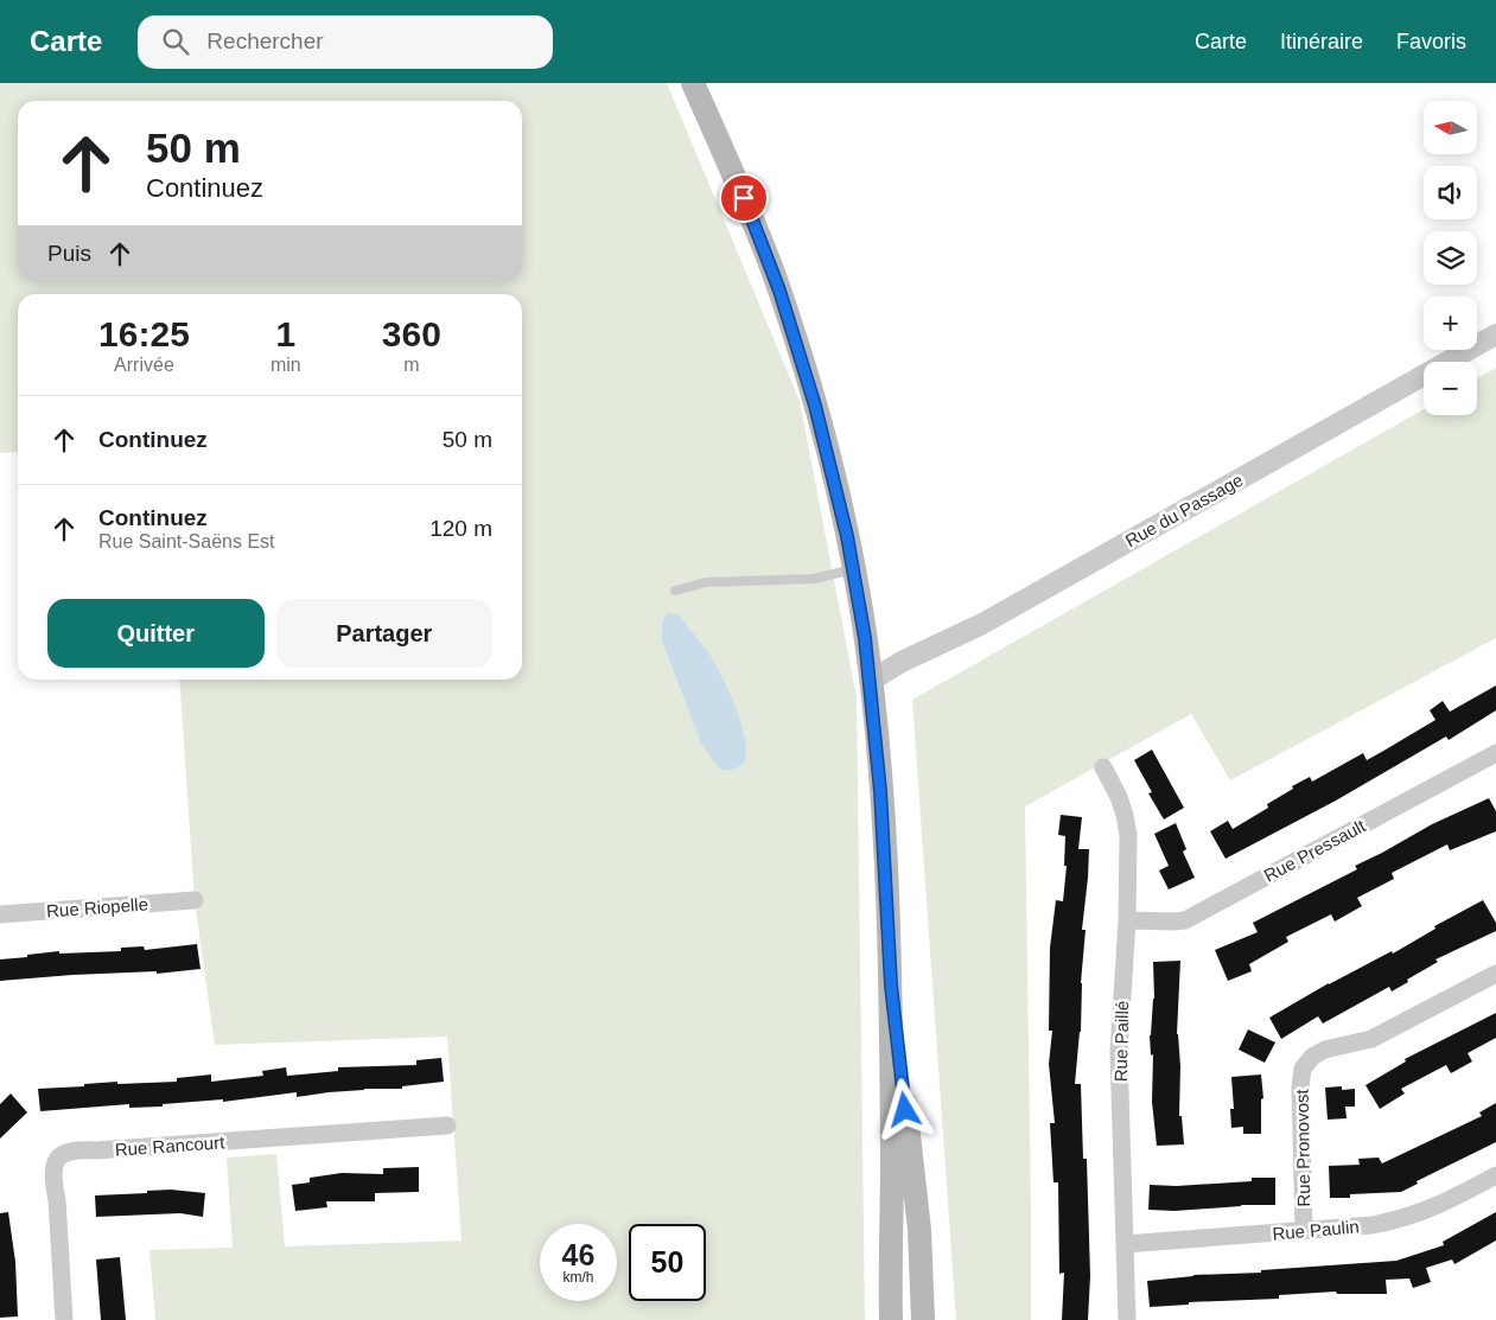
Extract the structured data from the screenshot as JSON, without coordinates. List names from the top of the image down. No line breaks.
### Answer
{"streets":{"street":["Rue du Passage","Rue Pressault","Rue Riopelle","Rue Paillé","Rue Rancourt","Rue Pronovost","Rue Paulin"]},"crossings":[["Rue Pressault","Rue Paillé"],["Rue Paillé","Rue Paulin"],["Rue Pronovost","Rue Paulin"]],"north":"left","page":{"header":"Carte","search":"Rechercher","nav":["Carte","Itinéraire","Favoris"],"map_buttons":["+","−"],"turn":["50 m","Continuez"],"then":"Puis","eta":["16:25","Arrivée","1","min","360","m"],"list":[{"name":"Continuez","value":"50 m"},{"name":"Continuez","note":"Rue Saint-Saëns Est","value":"120 m"}],"buttons":["Quitter","Partager"],"speed":"46 km/h","limit":"50"}}
